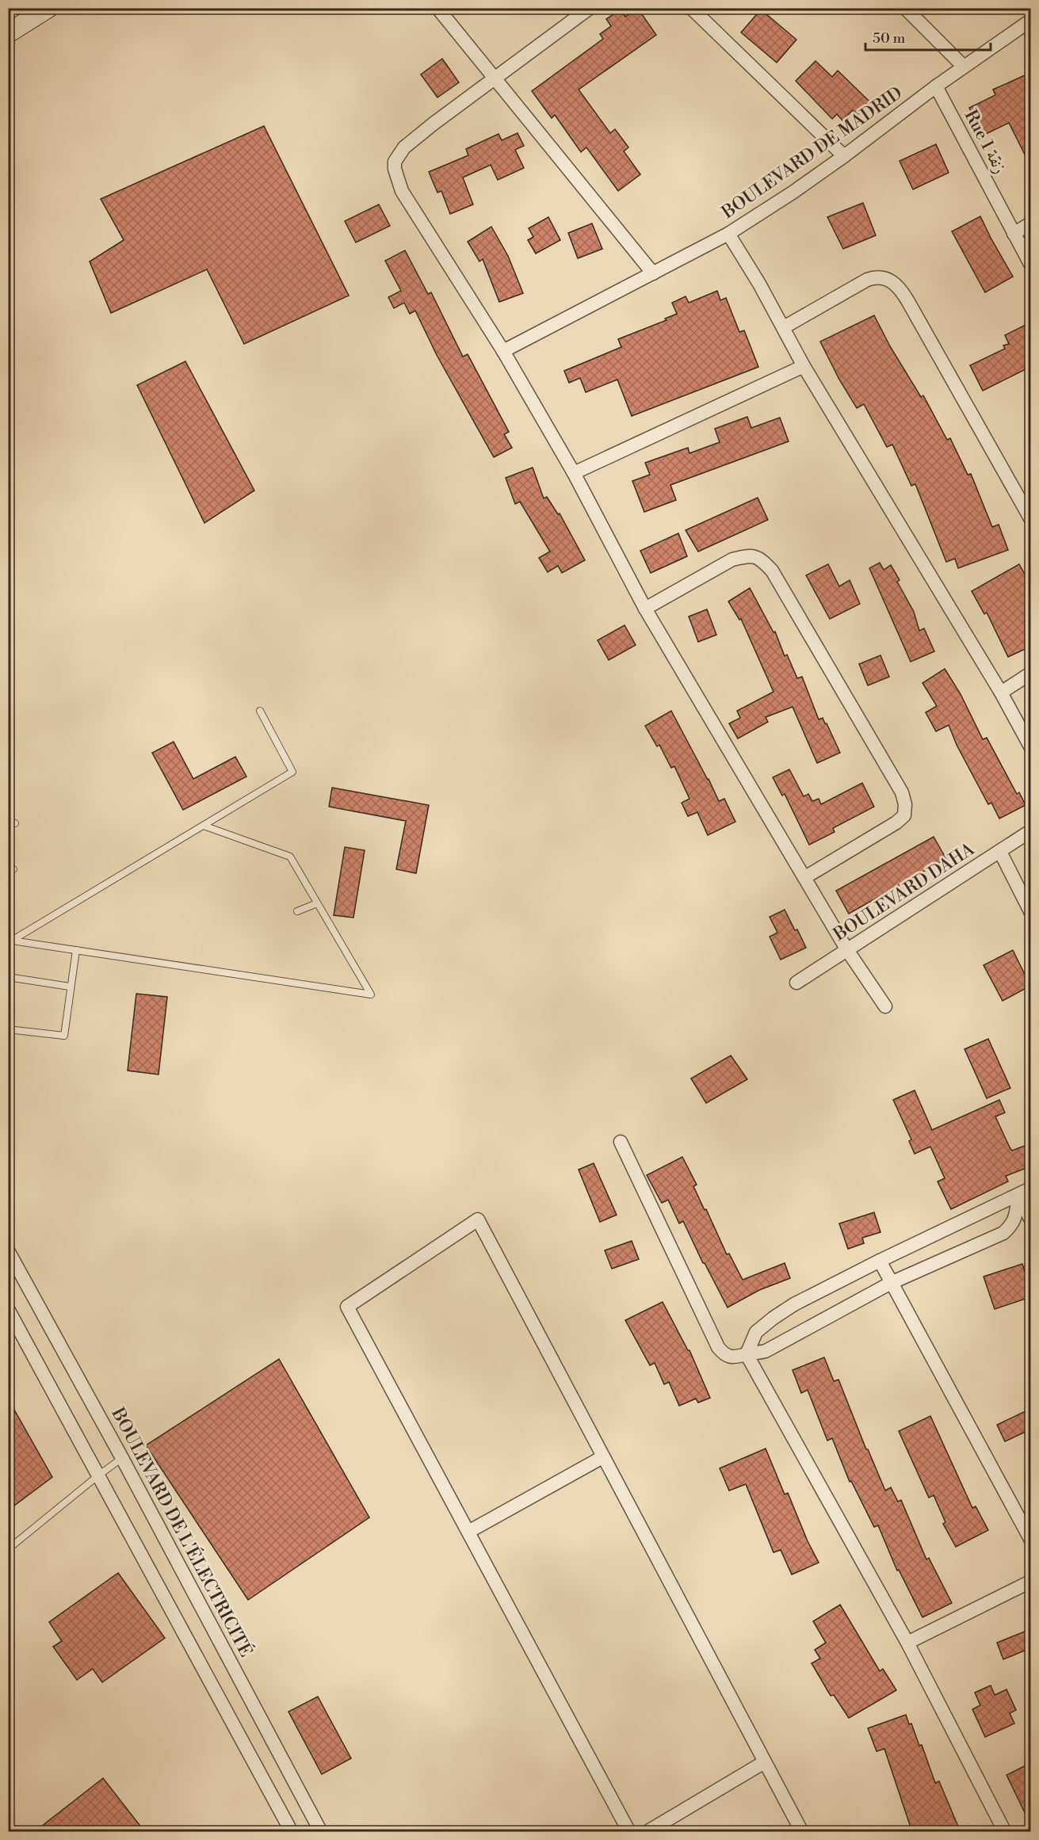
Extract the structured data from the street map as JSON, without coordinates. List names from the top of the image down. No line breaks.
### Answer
{"streets":{"street":["Rue 1 زنقة","BOULEVARD DE MADRID","BOULEVARD DAHA","BOULEVARD DE L'ÉLECTRICITÉ"]},"crossings":[["Rue 1 زنقة","BOULEVARD DE MADRID"]],"scale_bar":"50 m"}
